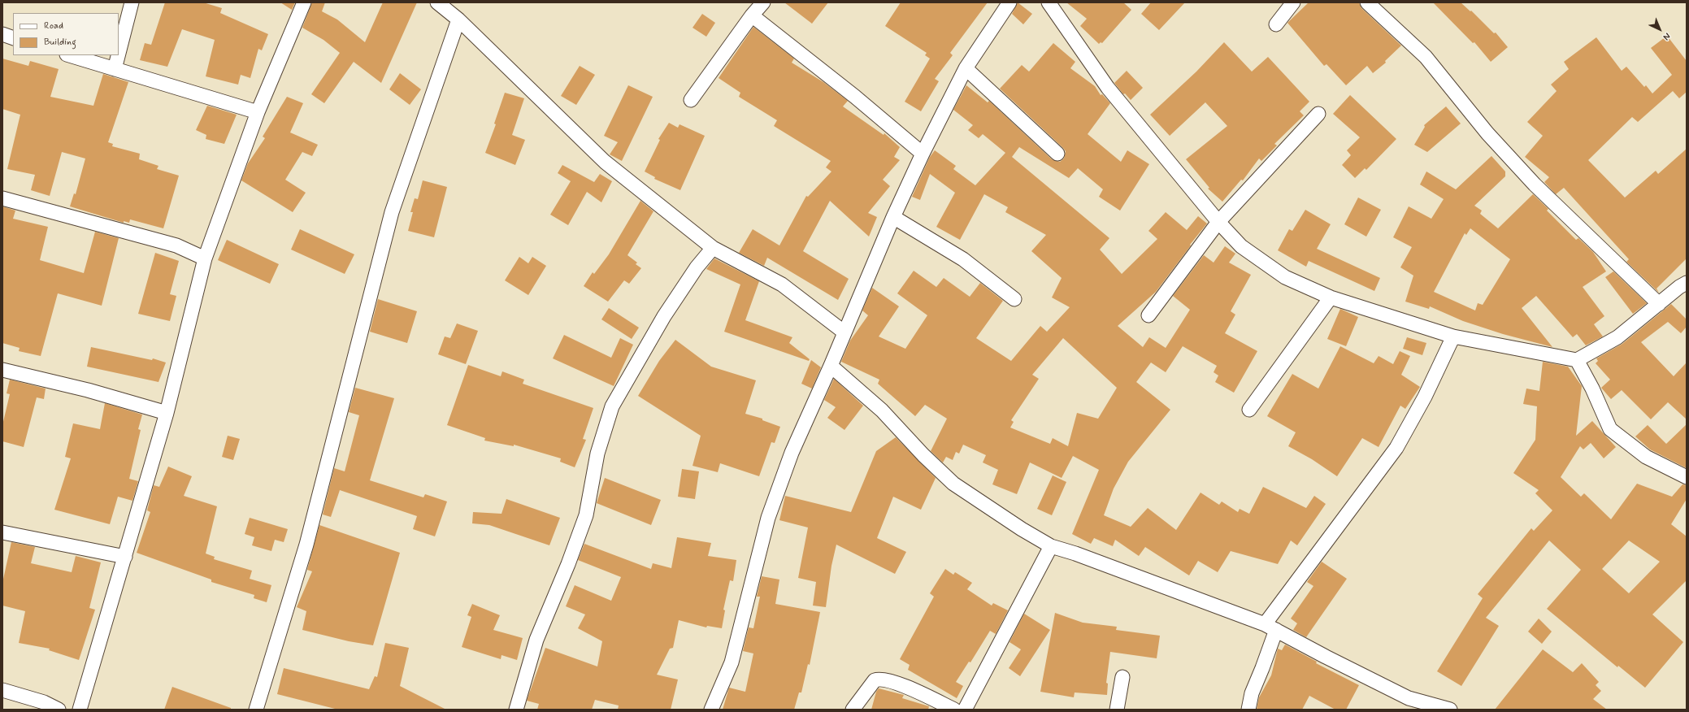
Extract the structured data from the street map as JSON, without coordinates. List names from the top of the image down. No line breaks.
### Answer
{"legend":["Road","Building"],"north":"bottom right"}
